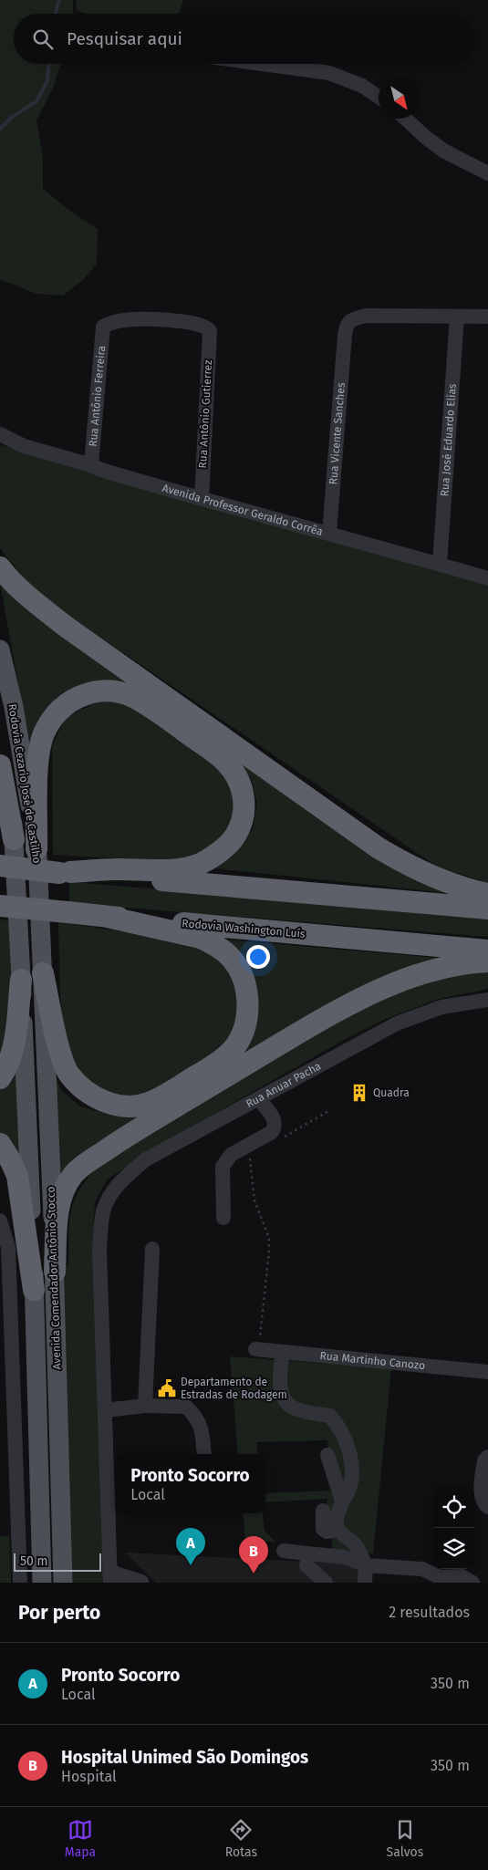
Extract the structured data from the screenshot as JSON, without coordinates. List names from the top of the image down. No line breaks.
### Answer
{"streets":{"highway":["Rodovia Washington Luís"],"main road":["Rodovia Cezario José de Castilho","Avenida Comendador Antônio Stocco"],"street":["Rua Antônio Ferreira","Rua Antônio Gutierrez","Rua Vicente Sanches","Rua José Eduardo Elias","Avenida Professor Geraldo Corrêa","Rua Anuar Pacha","Rua Martinho Canozo"]},"crossings":[["Rua Antônio Ferreira","Rua Antônio Gutierrez"],["Rua Antônio Ferreira","Avenida Professor Geraldo Corrêa"],["Rua Antônio Gutierrez","Avenida Professor Geraldo Corrêa"],["Rua Vicente Sanches","Rua José Eduardo Elias"],["Rua Vicente Sanches","Avenida Professor Geraldo Corrêa"],["Rua José Eduardo Elias","Avenida Professor Geraldo Corrêa"],["Rodovia Cezario José de Castilho","Avenida Comendador Antônio Stocco"]],"places":{"building":["Quadra"],"public building":["Departamento de Estradas de Rodagem"]},"scale_bar":"50 m","north":"bottom right","page":{"search":"Pesquisar aqui","popup":["Pronto Socorro","Local"],"pins":["A","B"],"scale":"50 m","heading":["Por perto","2 resultados"],"list":[{"mark":"A","name":"Pronto Socorro","note":"Local","value":"350 m"},{"mark":"B","name":"Hospital Unimed São Domingos","note":"Hospital","value":"350 m"}],"nav":["Mapa","Rotas","Salvos"]}}
